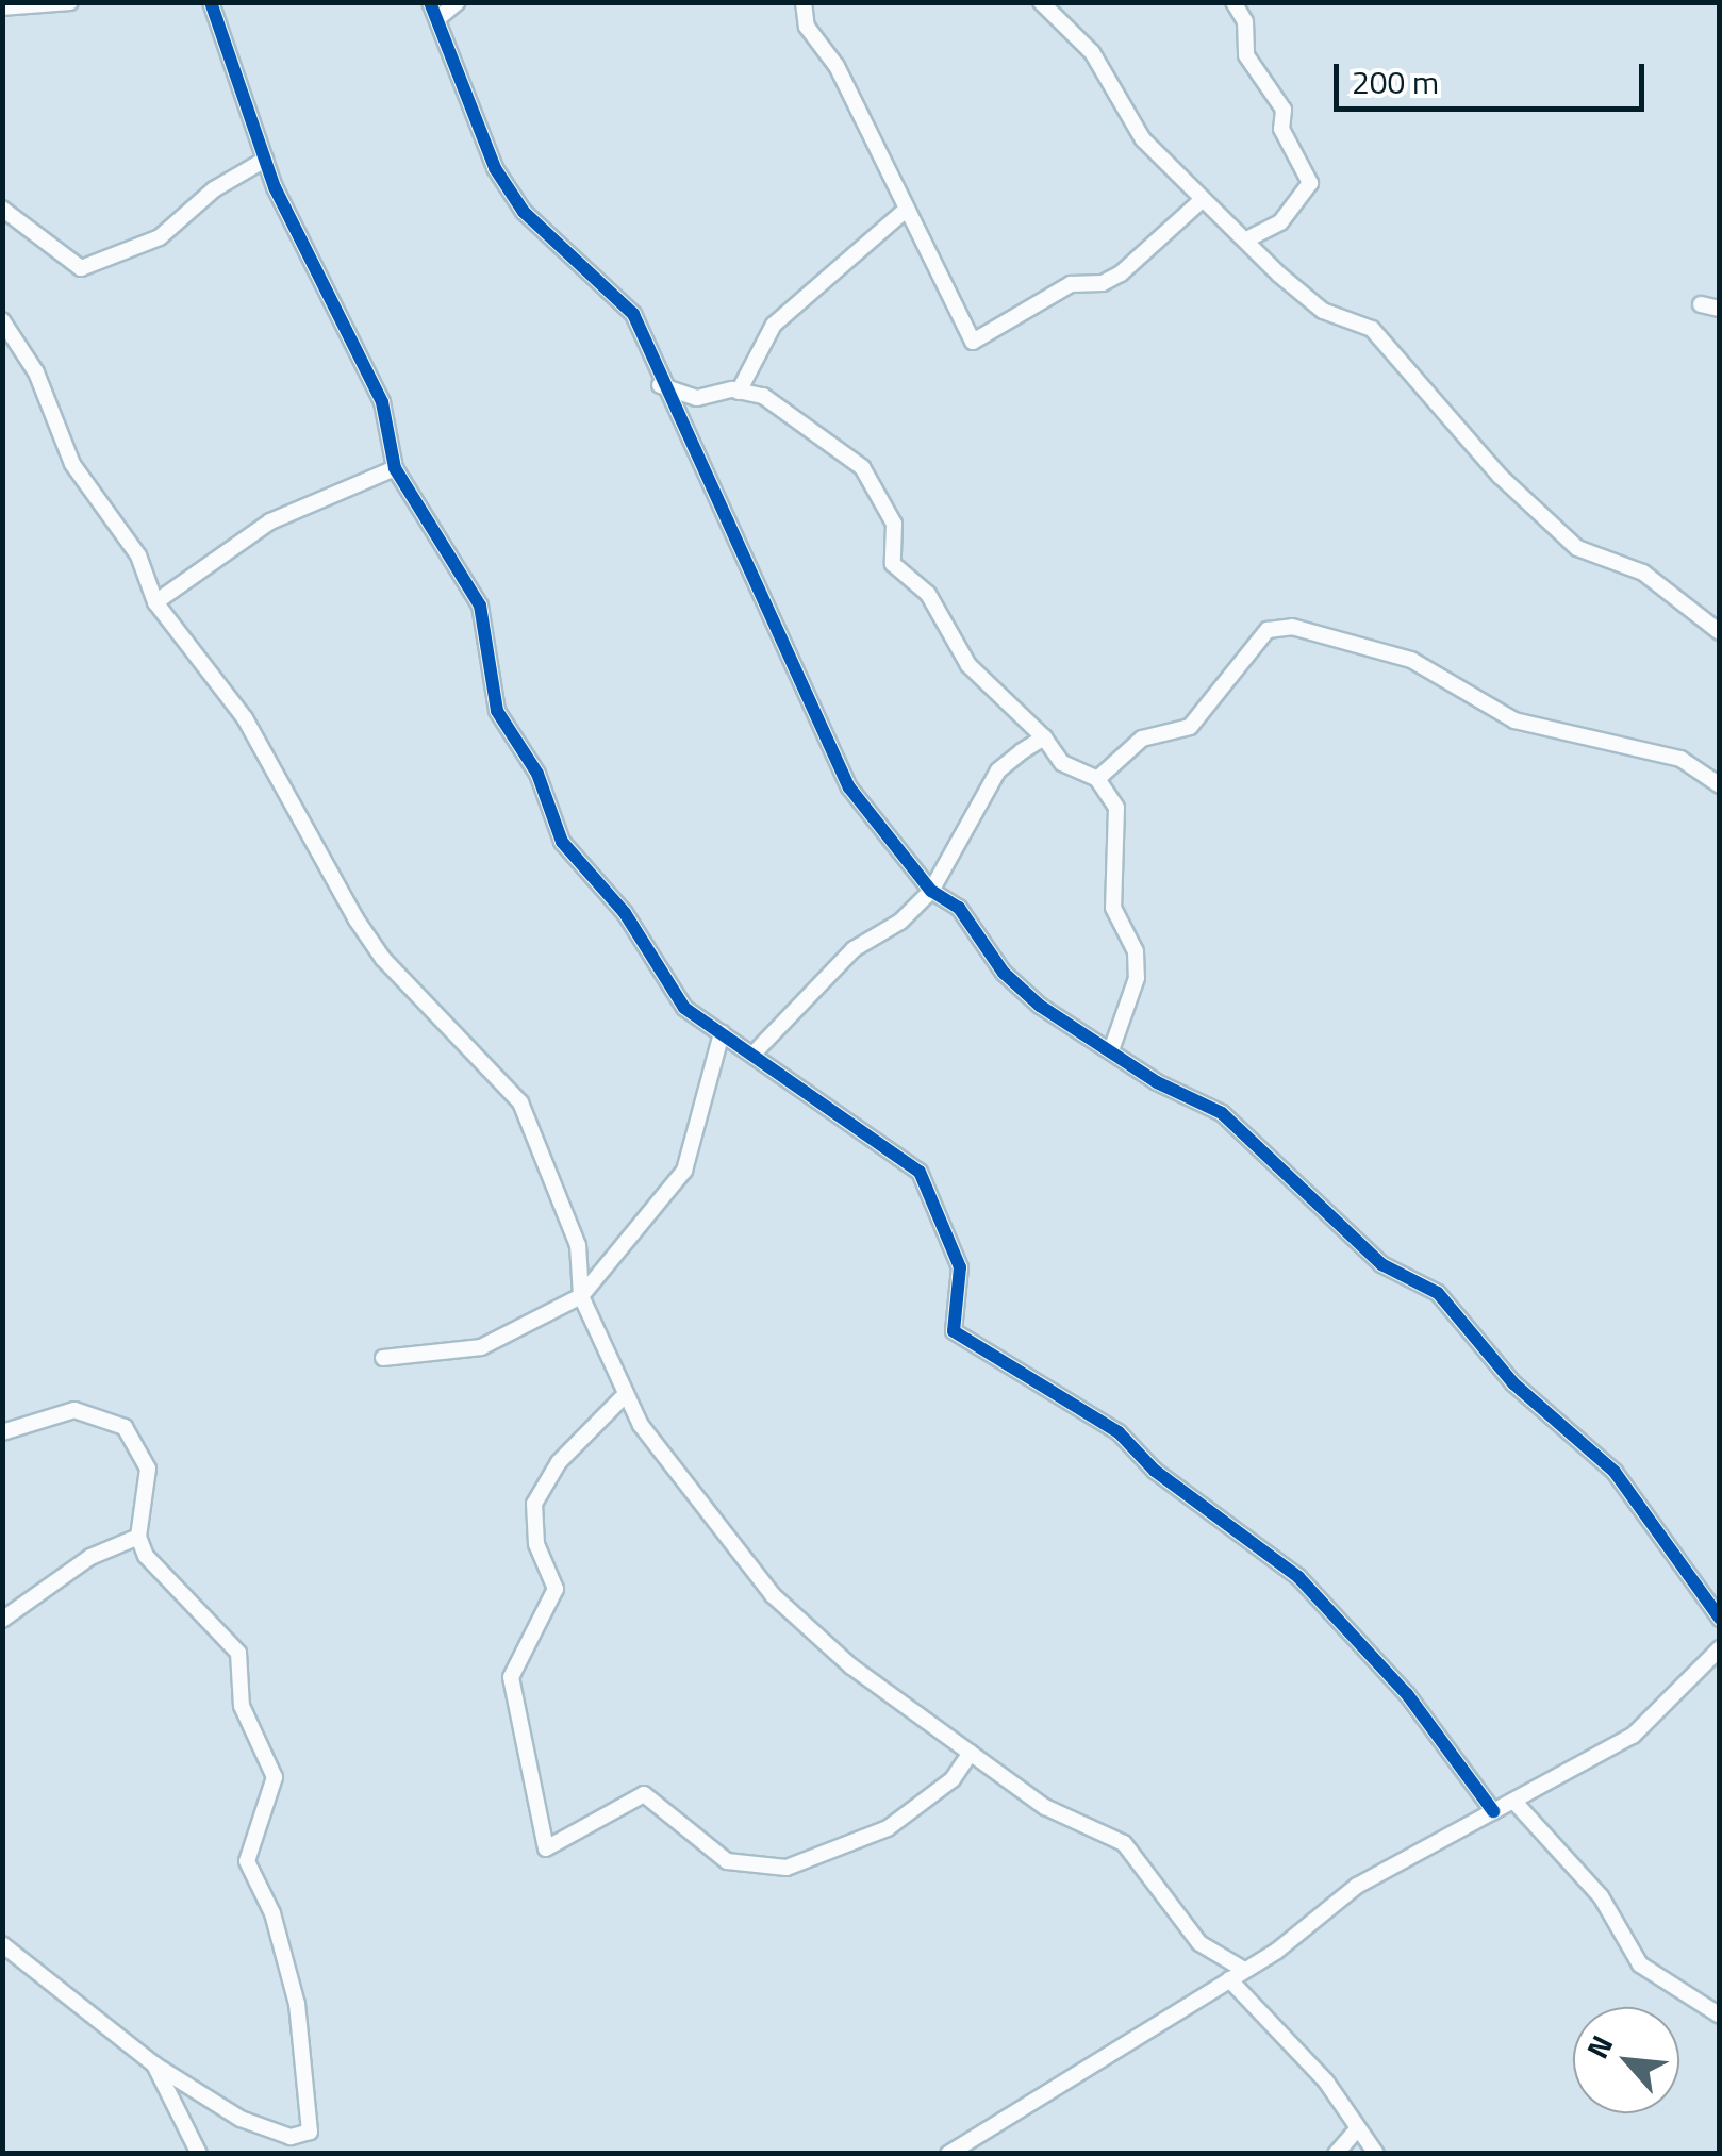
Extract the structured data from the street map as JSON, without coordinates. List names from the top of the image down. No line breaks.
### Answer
{"scale_bar":"200 m","north":"top left"}
